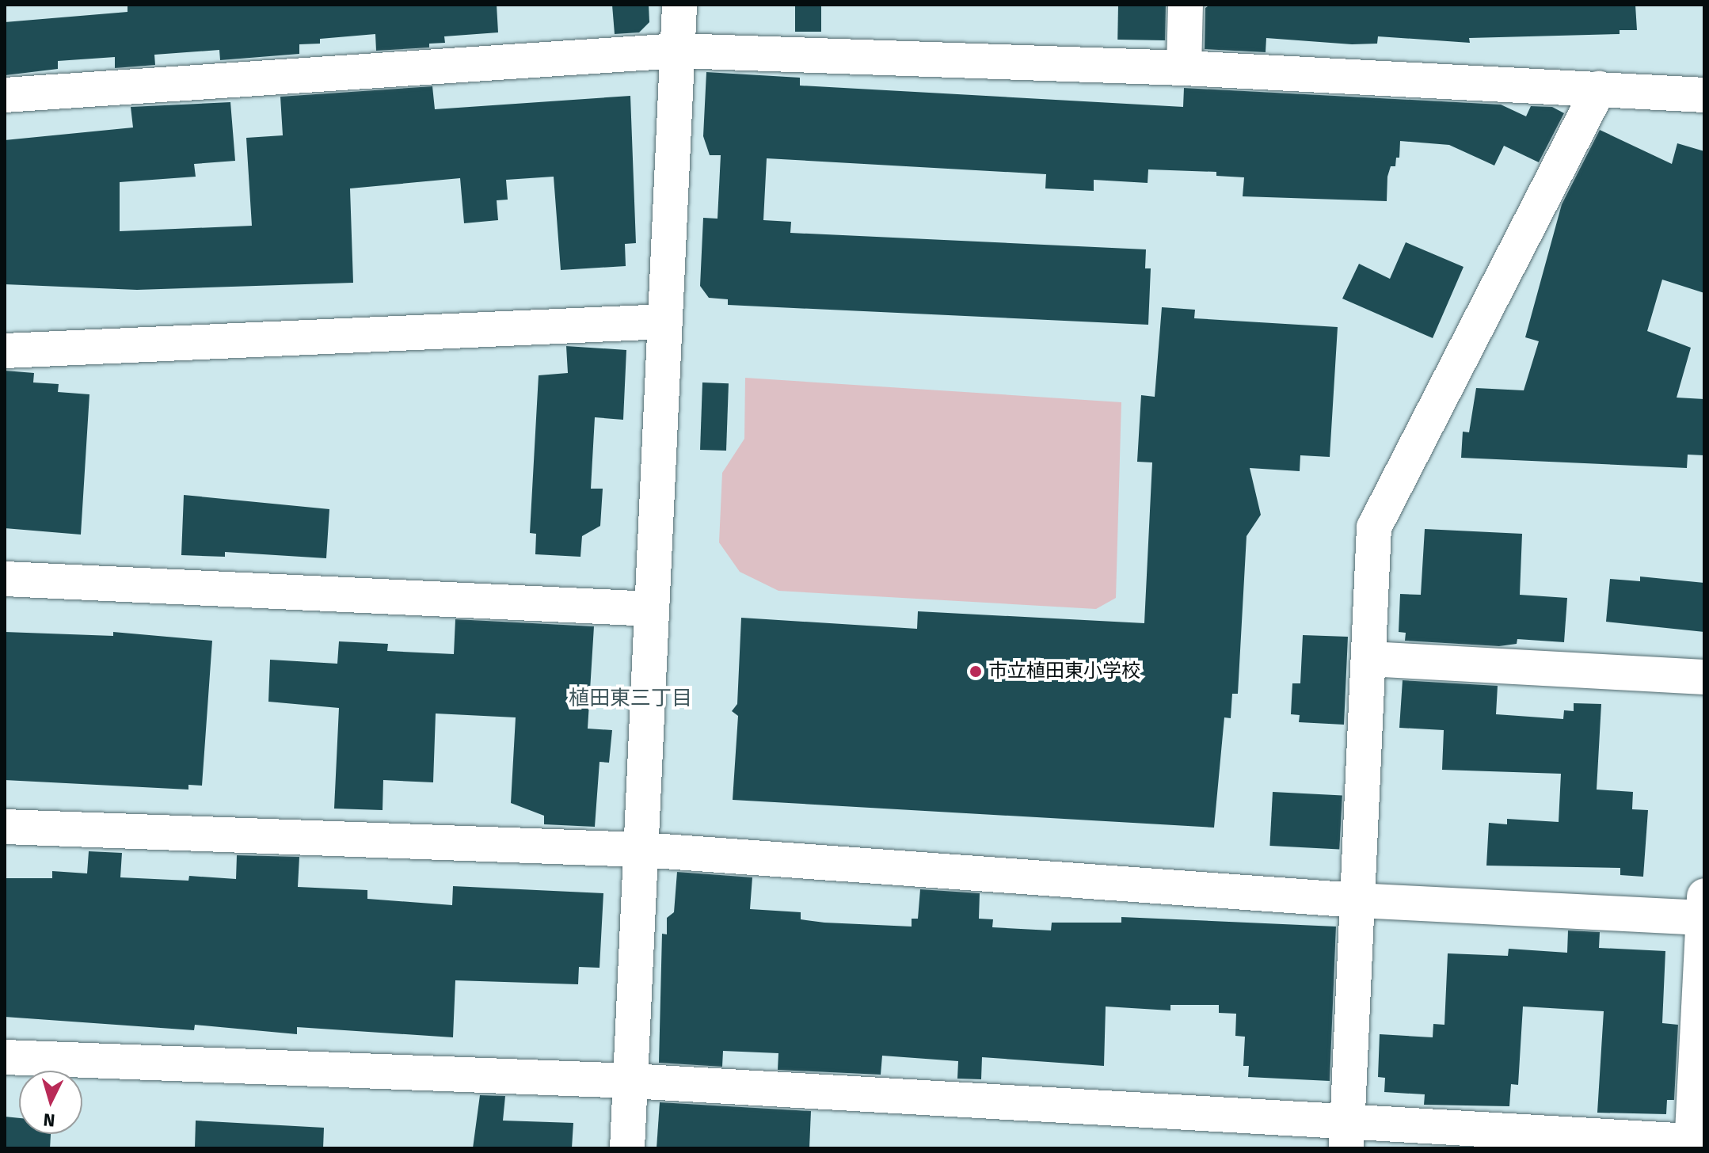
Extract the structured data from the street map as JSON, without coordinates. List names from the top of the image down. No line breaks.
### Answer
{"districts":["植田東三丁目"],"places":["市立植田東小学校"],"north":"bottom"}
